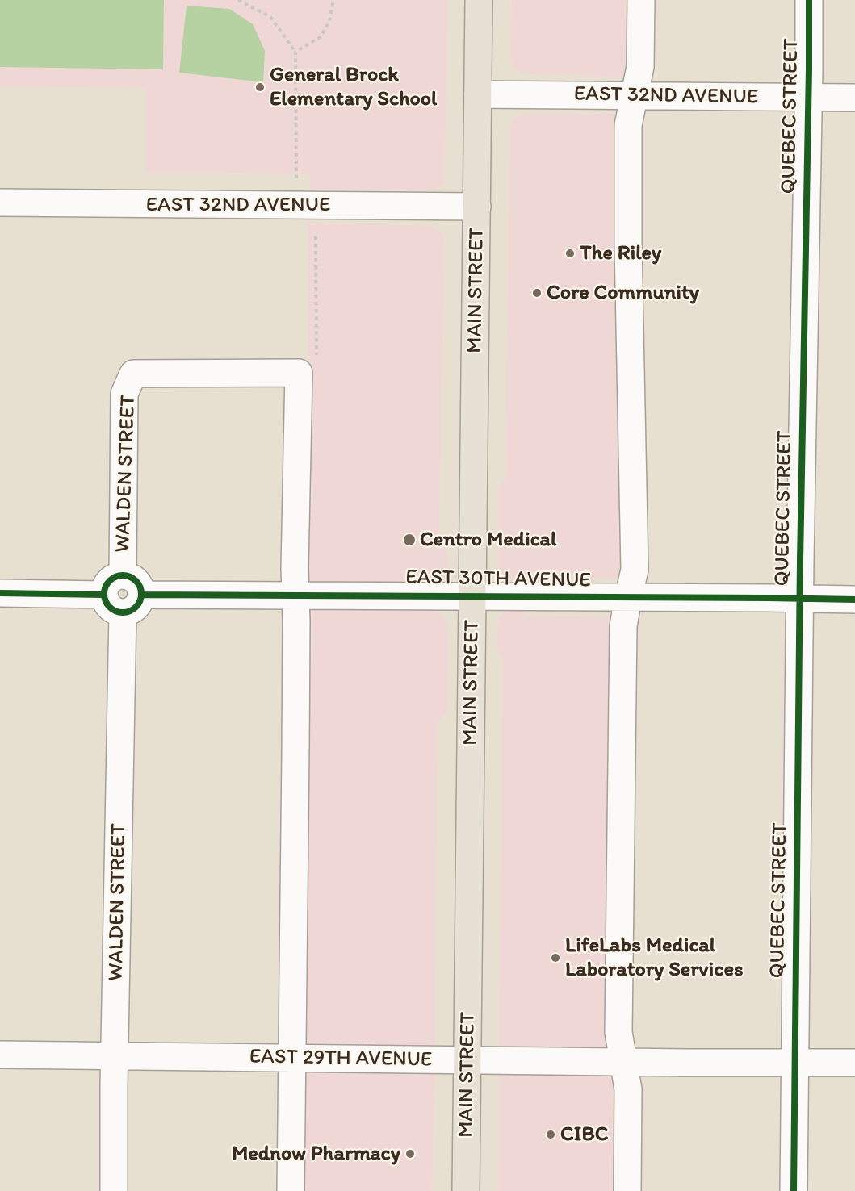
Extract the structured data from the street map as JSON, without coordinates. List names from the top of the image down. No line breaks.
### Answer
{"streets":{"main road":["MAIN STREET"],"street":["EAST 32ND AVENUE","QUEBEC STREET","WALDEN STREET","EAST 30TH AVENUE","EAST 29TH AVENUE"]},"crossings":[["EAST 32ND AVENUE","QUEBEC STREET"],["EAST 32ND AVENUE","MAIN STREET"],["QUEBEC STREET","EAST 30TH AVENUE"],["QUEBEC STREET","EAST 29TH AVENUE"],["MAIN STREET","EAST 30TH AVENUE"],["MAIN STREET","EAST 29TH AVENUE"],["WALDEN STREET","EAST 30TH AVENUE"],["WALDEN STREET","EAST 29TH AVENUE"]],"places":["General Brock Elementary School","The Riley","Core Community","Centro Medical","LifeLabs Medical Laboratory Services","CIBC","Mednow Pharmacy"]}
